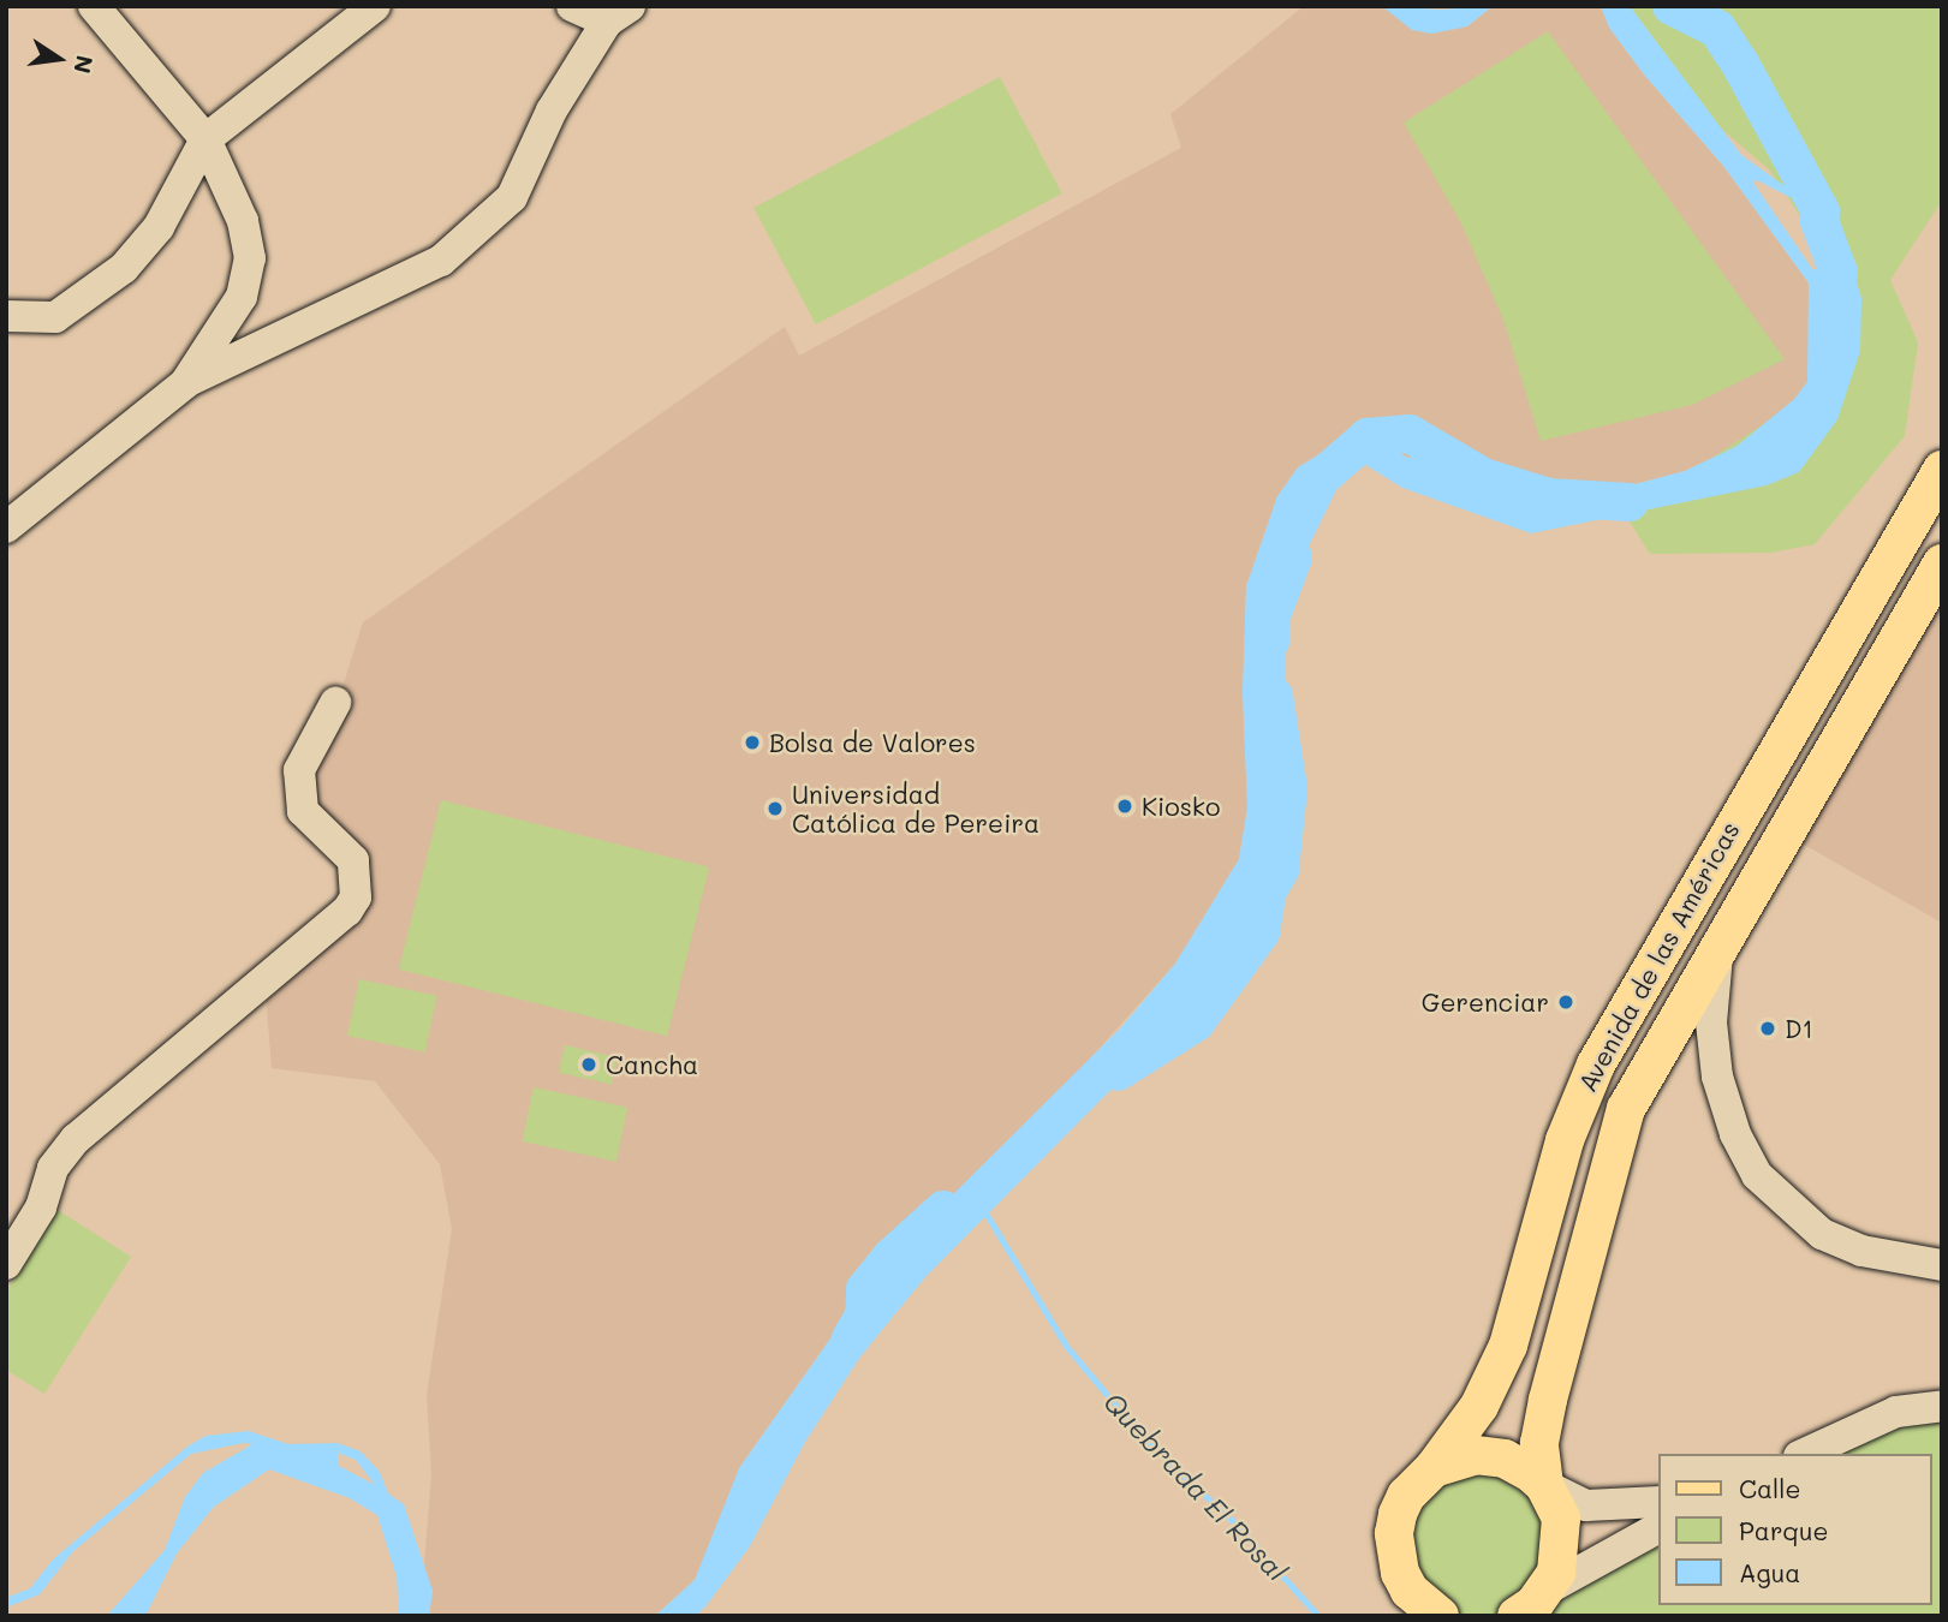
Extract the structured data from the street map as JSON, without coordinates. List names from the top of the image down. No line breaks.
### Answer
{"streets":{"main road":["Avenida de las Américas"]},"water":["Quebrada El Rosal"],"places":["Bolsa de Valores","Kiosko","Universidad Católica de Pereira","Gerenciar","D1","Cancha"],"legend":["Calle","Parque","Agua"],"north":"right"}
